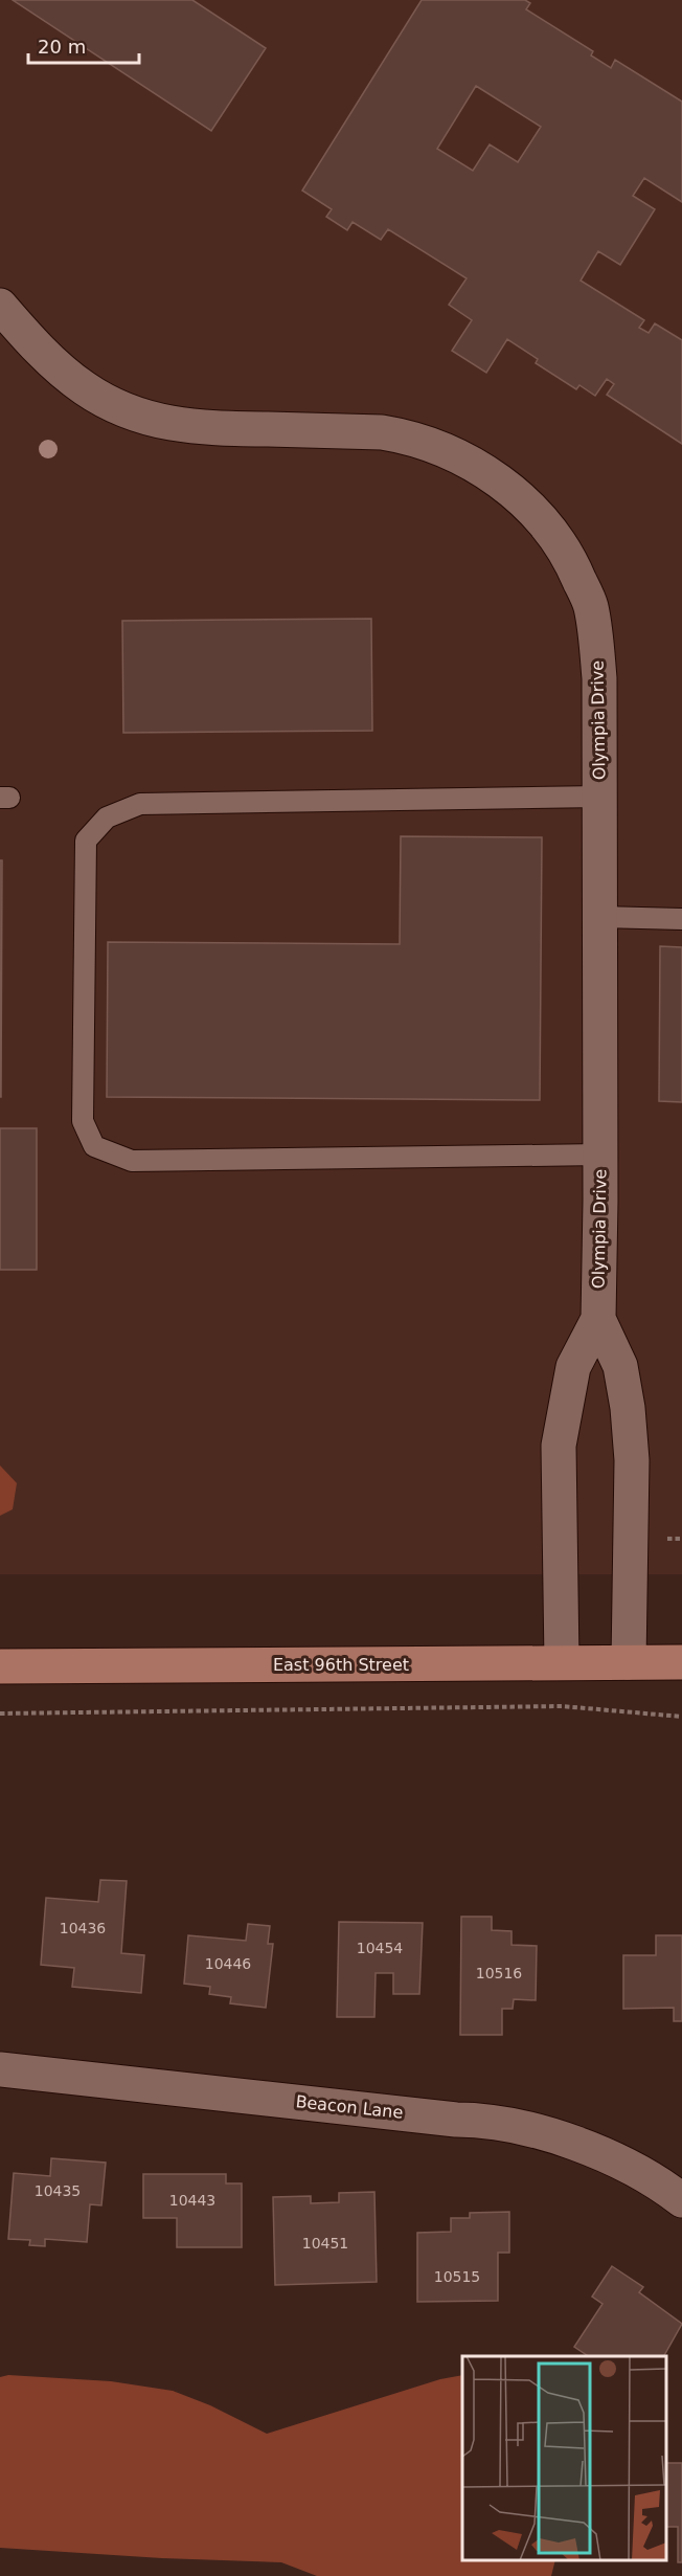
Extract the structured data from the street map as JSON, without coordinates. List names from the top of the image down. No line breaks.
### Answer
{"streets":{"main road":["East 96th Street"],"street":["Olympia Drive","Beacon Lane"]},"crossings":[["Olympia Drive","East 96th Street"]],"house_numbers":["10436","10454","10446","10516","10435","10443","10451","10515"],"scale_bar":"20 m"}
